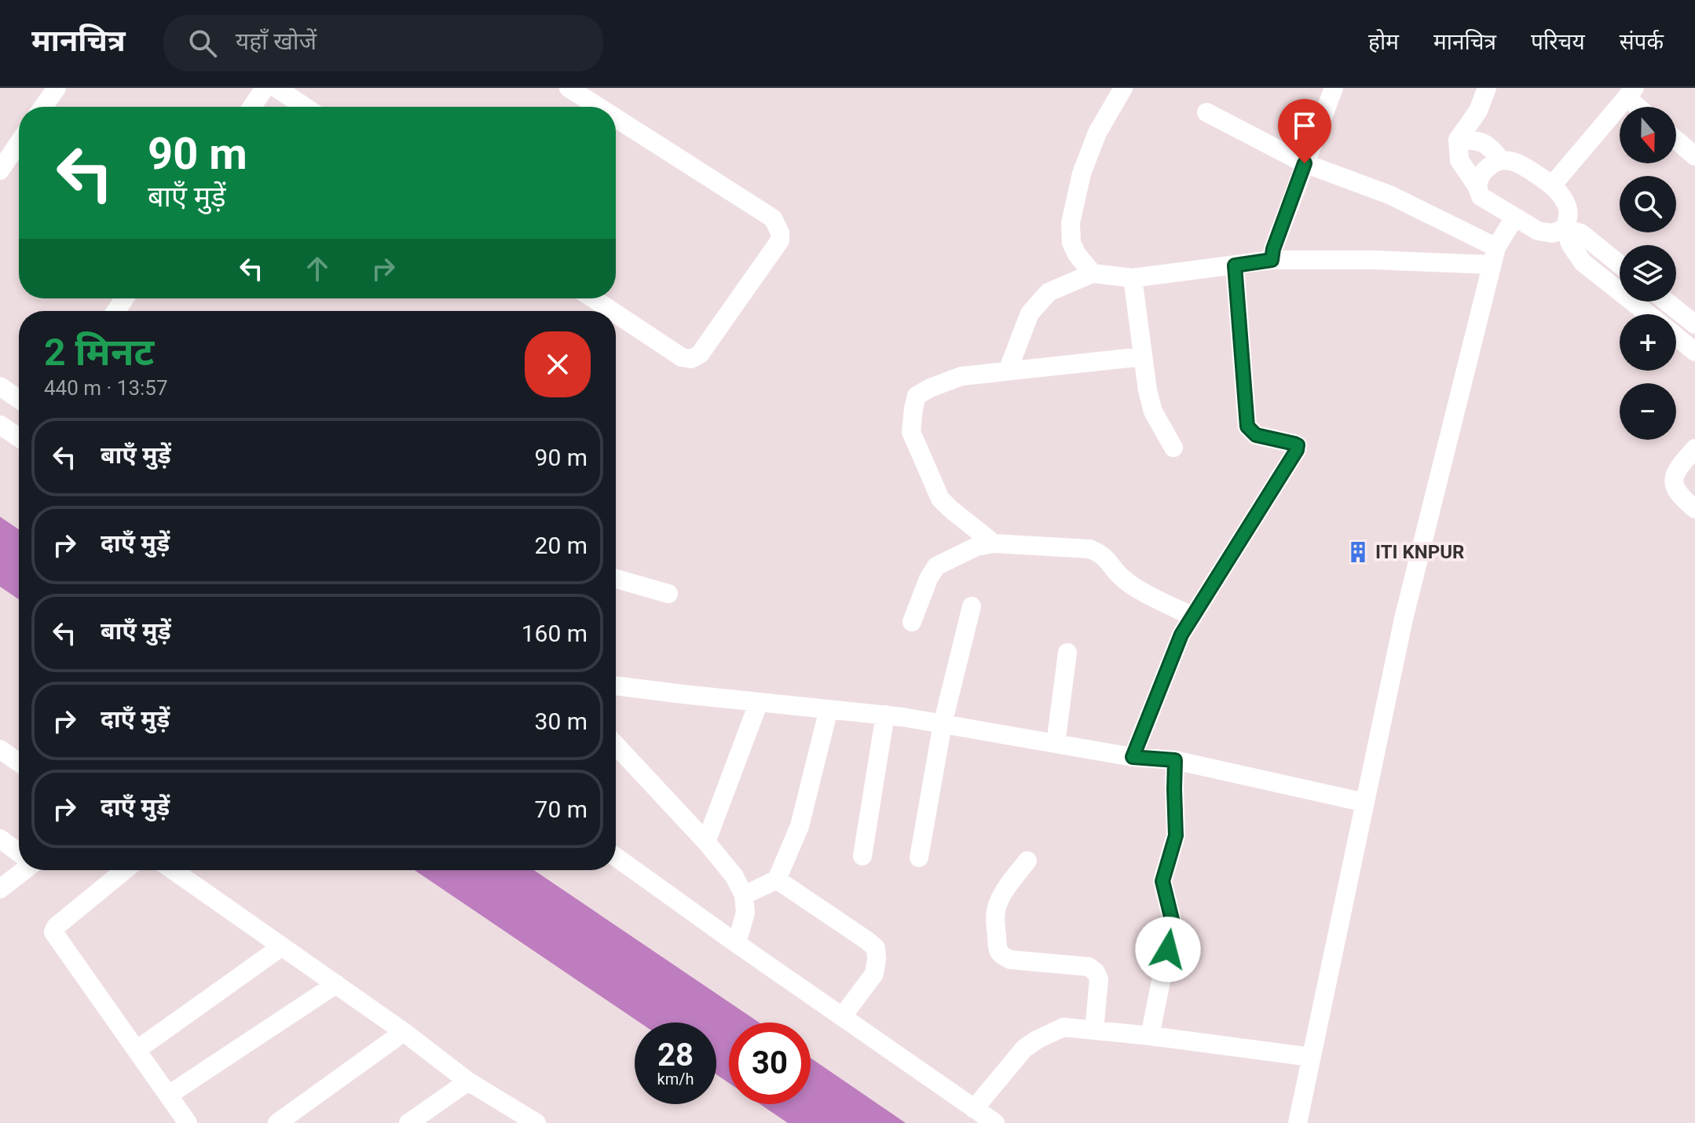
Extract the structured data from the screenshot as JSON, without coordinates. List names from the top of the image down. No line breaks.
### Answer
{"places":{"building":["ITI KNPUR"]},"north":"bottom","page":{"header":"मानचित्र","search":"यहाँ खोजें","nav":["होम","मानचित्र","परिचय","संपर्क"],"map_buttons":["+","−"],"turn":["90 m","बाएँ मुड़ें"],"heading":["2 मिनट","440 m · 13:57"],"list":[{"name":"बाएँ मुड़ें","value":"90 m"},{"name":"दाएँ मुड़ें","value":"20 m"},{"name":"बाएँ मुड़ें","value":"160 m"},{"name":"दाएँ मुड़ें","value":"30 m"},{"name":"दाएँ मुड़ें","value":"70 m"}],"speed":"28 km/h","limit":"30"}}
